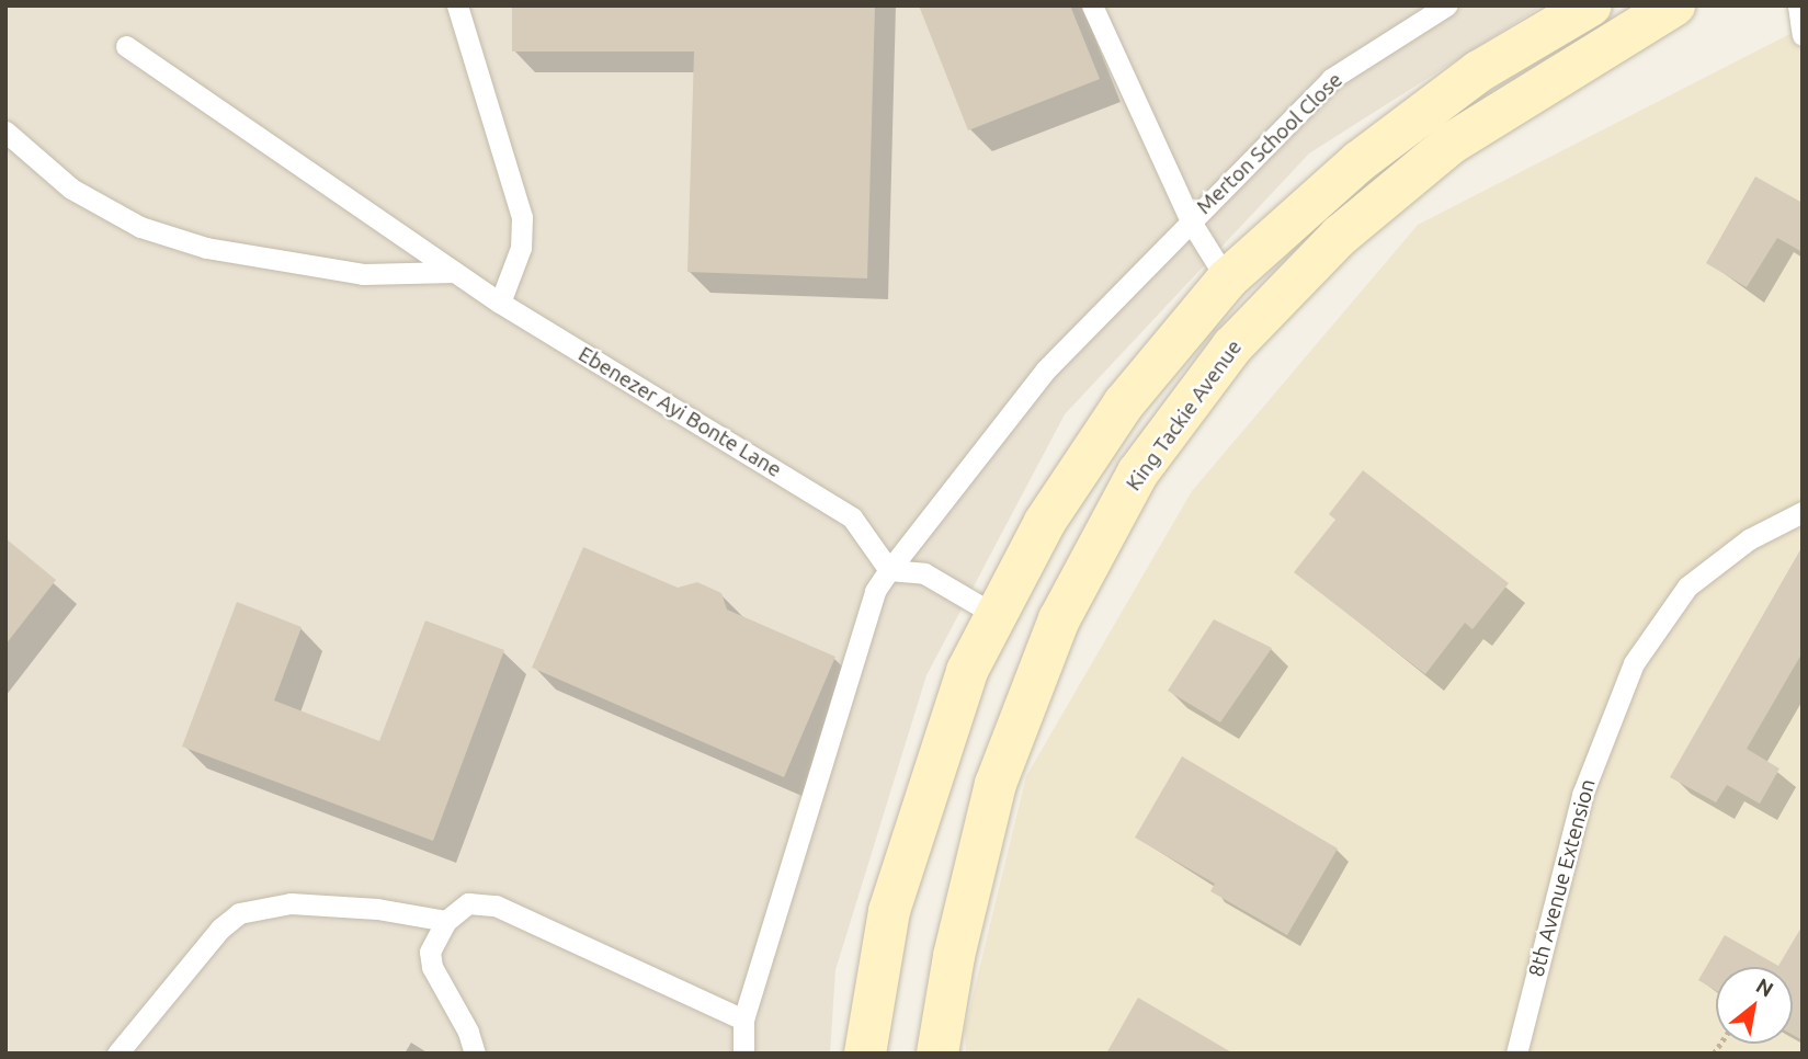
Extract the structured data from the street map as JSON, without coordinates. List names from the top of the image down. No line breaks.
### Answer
{"streets":{"main road":["King Tackie Avenue"],"lane":["Merton School Close","Ebenezer Ayi Bonte Lane","8th Avenue Extension"]},"north":"top right"}
